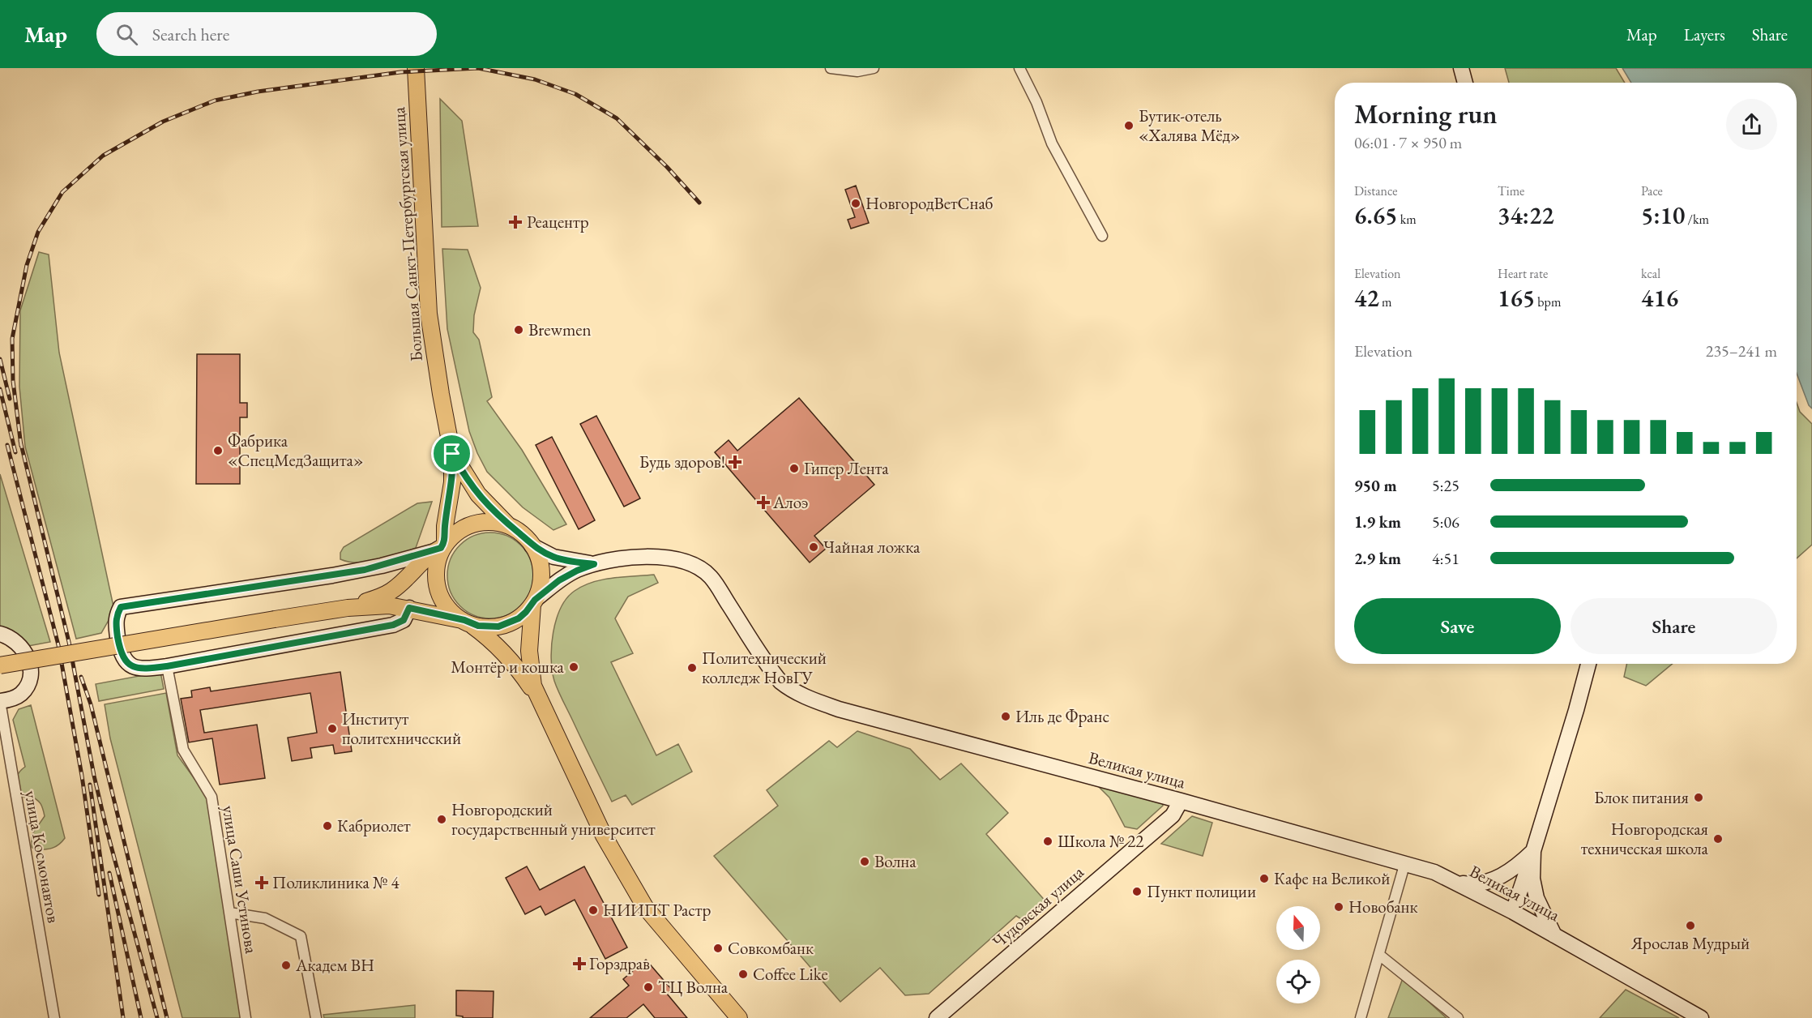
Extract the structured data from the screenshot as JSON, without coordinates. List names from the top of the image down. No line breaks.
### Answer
{"streets":{"main road":["Большая Санкт-Петербургская улица","Великая улица","Чудовская улица"],"street":["улица Космонавтов","улица Саши Устинова"]},"crossings":[["Великая улица","Чудовская улица"]],"places":{"other":["Бутик-отель «Халява Мёд»","НовгородВетСнаб","Brewmen","Фабрика «СпецМедЗащита»","Гипер Лента","Чайная ложка","Монтёр и кошка","Политехнический колледж НовГУ","Иль де Франс","Институт политехнический","Блок питания","Новгородский государственный университет","Кабриолет","Новгородская техническая школа","Школа № 22","Волна","Кафе на Великой","Пункт полиции","Новобанк","НИИПТ Растр","Ярослав Мудрый","Совкомбанк","Академ ВН","Coffee Like","ТЦ Волна"],"health":["Реацентр","Будь здоров!","Алоэ","Поликлиника № 4","Горздрав"]},"north":"top","page":{"header":"Map","search":"Search here","nav":["Map","Layers","Share"],"heading":["Morning run","06:01 · 7 × 950 m"],"stats":[["Distance","6.65 km"],["Time","34:22"],["Pace","5:10 /km"],["Elevation","42 m"],["Heart rate","165 bpm"],["kcal","416"]],"chart":["Elevation","235–241 m"],"list":[{"name":"950 m","note":"5:25"},{"name":"1.9 km","note":"5:06"},{"name":"2.9 km","note":"4:51"}],"buttons":["Save","Share"]}}
